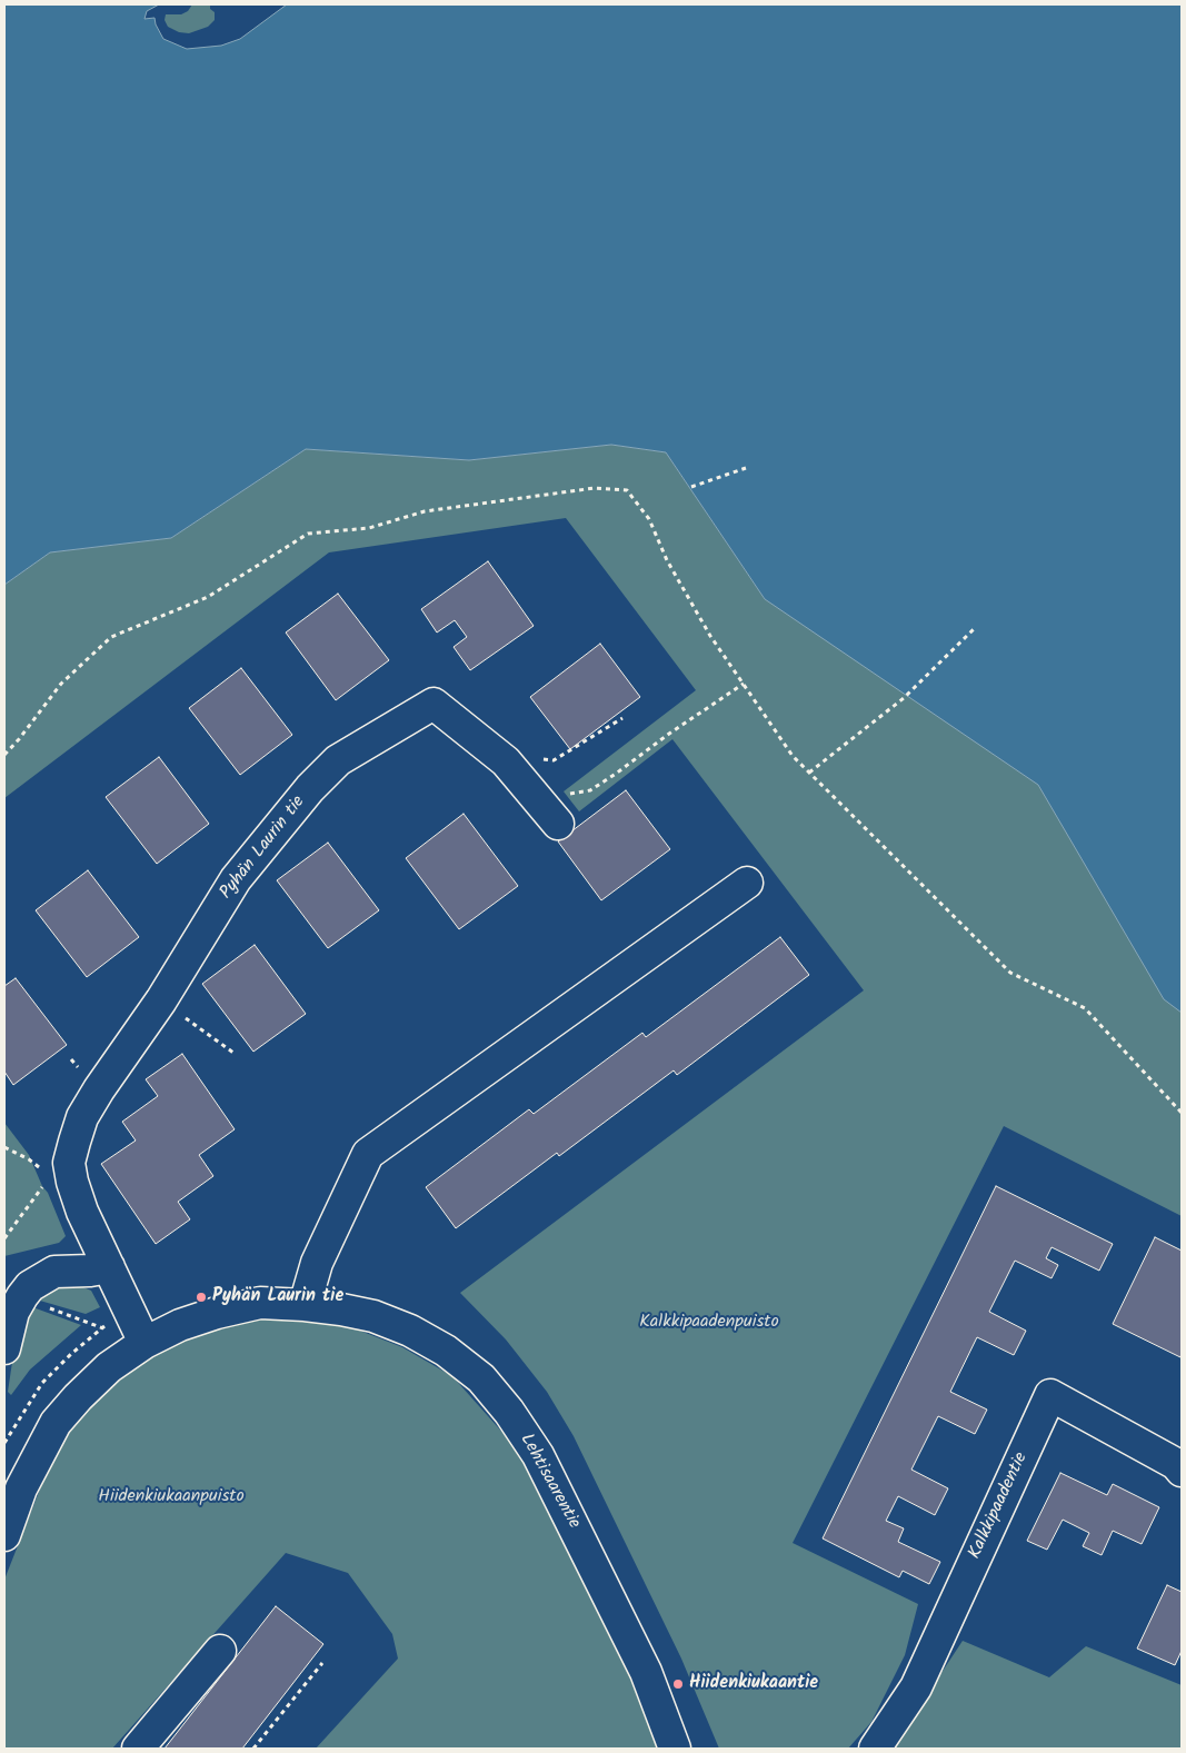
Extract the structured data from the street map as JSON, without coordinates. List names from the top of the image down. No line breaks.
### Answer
{"streets":{"street":["Pyhän Laurin tie","Lehtisaarentie","Kalkkipaadentie"]},"crossings":[["Pyhän Laurin tie","Lehtisaarentie"]],"parks":["Kalkkipaadenpuisto","Hiidenkiukaanpuisto"],"places":["Pyhän Laurin tie","Hiidenkiukaantie"]}
